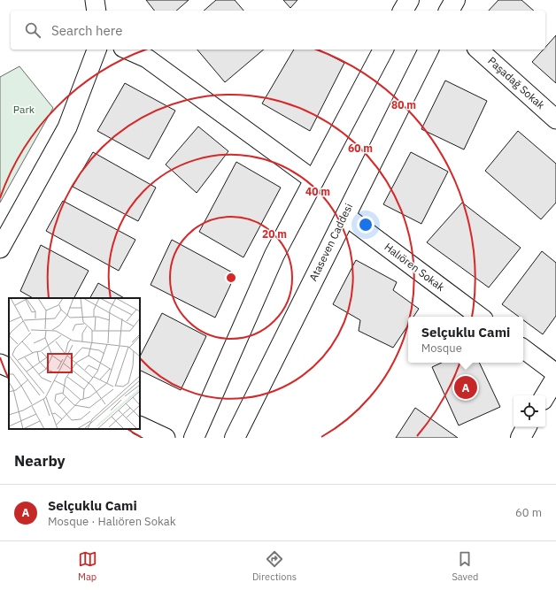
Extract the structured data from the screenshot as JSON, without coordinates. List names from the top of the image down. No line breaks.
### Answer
{"streets":{"main road":["Ataseven Caddesi"],"street":["Paşadağ Sokak","Halıören Sokak"]},"crossings":[["Ataseven Caddesi","Halıören Sokak"]],"parks":["Park"],"page":{"search":"Search here","popup":["Selçuklu Cami","Mosque"],"pins":"A","heading":"Nearby","list":[{"mark":"A","name":"Selçuklu Cami","note":"Mosque · Halıören Sokak","value":"60 m"}],"nav":["Map","Directions","Saved"]},"rings":["80 m","60 m","40 m","20 m"]}
